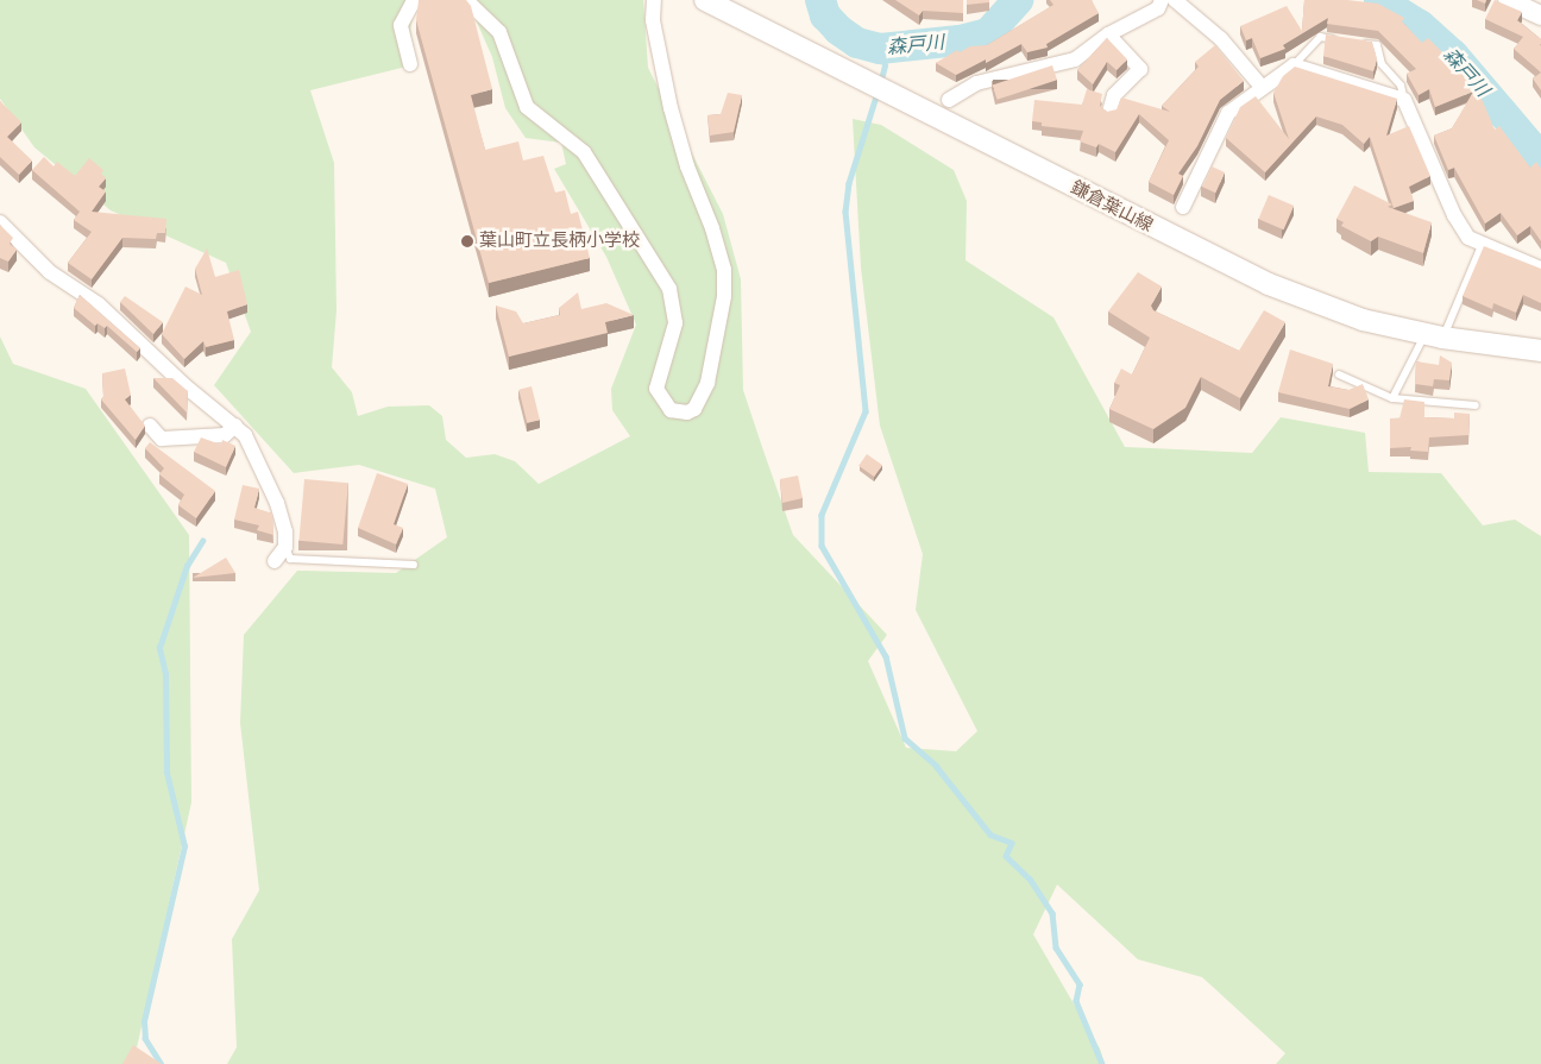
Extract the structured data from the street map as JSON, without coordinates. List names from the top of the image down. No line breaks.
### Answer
{"streets":{"main road":["鎌倉葉山線"]},"water":["森戸川"],"places":["葉山町立長柄小学校"]}
